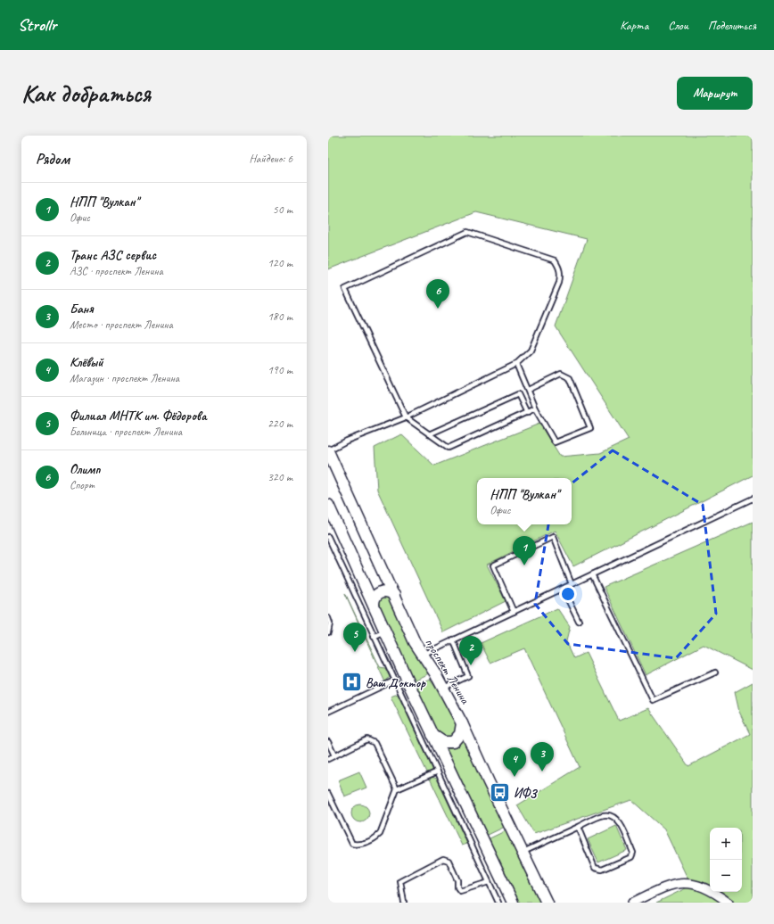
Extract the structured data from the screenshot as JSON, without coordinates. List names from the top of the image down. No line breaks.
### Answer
{"streets":{"main road":["проспект Ленина"]},"places":{"hospital":["Ваш Доктор"],"bus stop":["ИФЗ"]},"page":{"header":"Strollr","nav":["Карта","Слои","Поделиться"],"buttons":"Маршрут","title":"Как добраться","heading":["Рядом","Найдено: 6"],"list":[{"mark":"1","name":"НПП \"Вулкан\"","note":"Офис","value":"50 m"},{"mark":"2","name":"Транс АЗС сервис","note":"АЗС · проспект Ленина","value":"120 m"},{"mark":"3","name":"Баня","note":"Место · проспект Ленина","value":"180 m"},{"mark":"4","name":"Клёвый","note":"Магазин · проспект Ленина","value":"190 m"},{"mark":"5","name":"Филиал МНТК им. Фёдорова","note":"Больница · проспект Ленина","value":"220 m"},{"mark":"6","name":"Олимп","note":"Спорт","value":"320 m"}],"pins":["6","1","5","2","3","4"],"popup":["НПП \"Вулкан\"","Офис"],"map_buttons":["+","−"]}}
